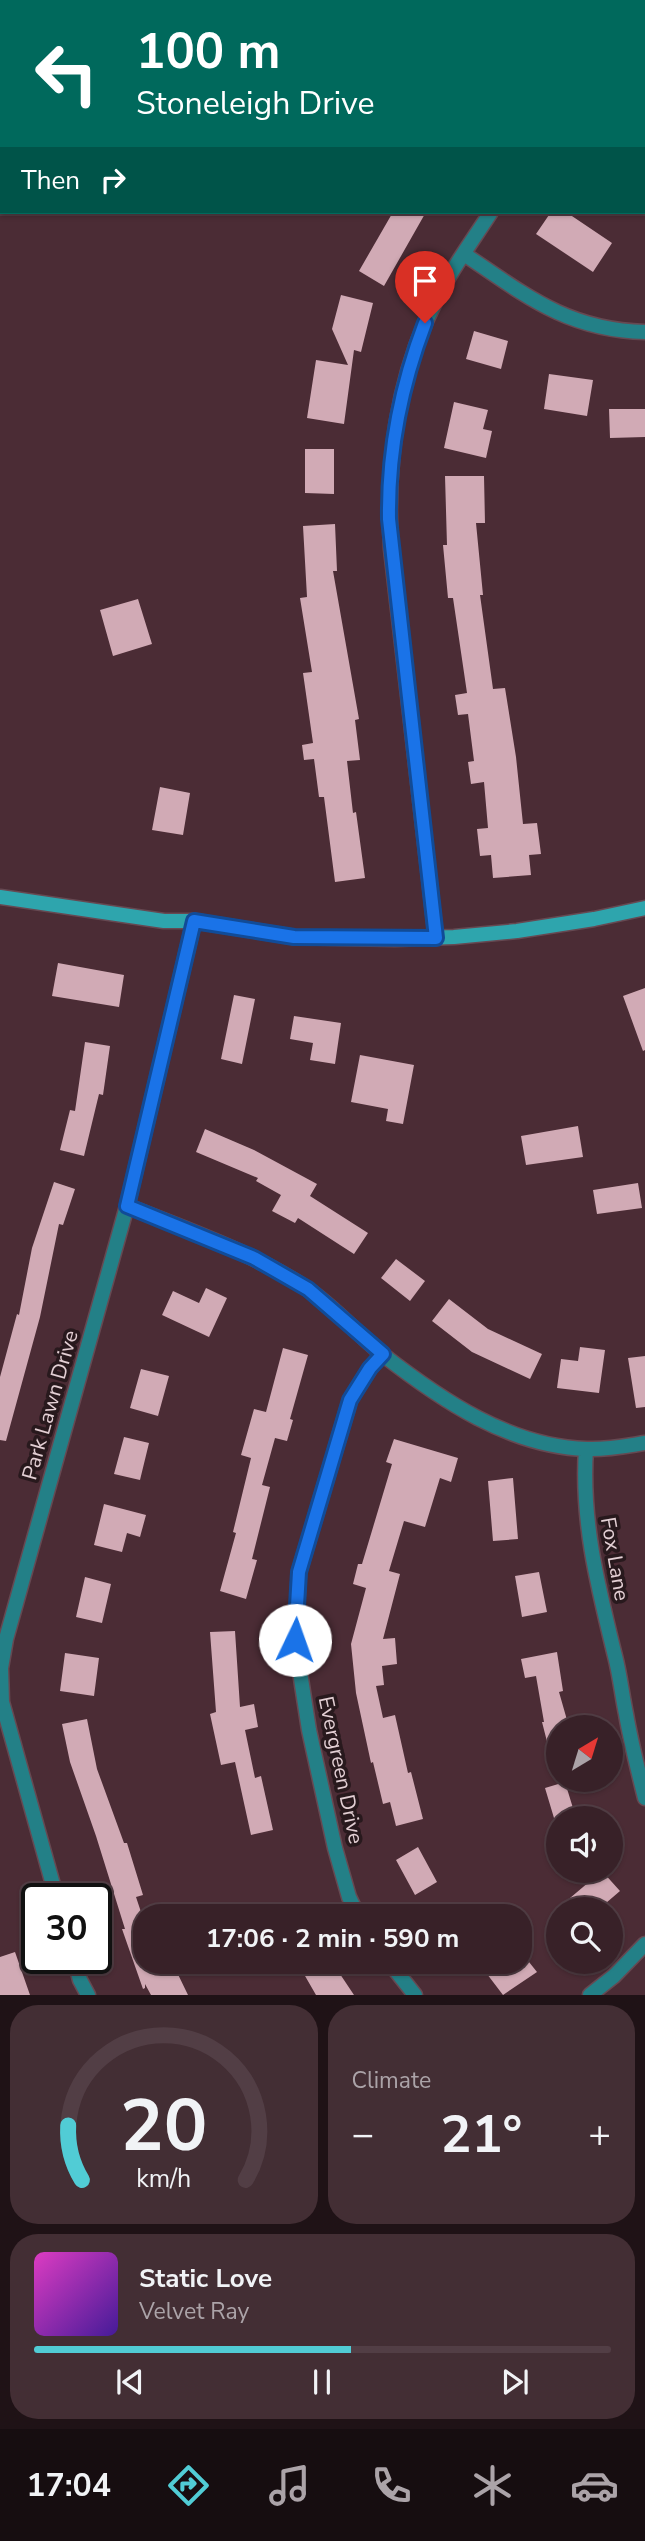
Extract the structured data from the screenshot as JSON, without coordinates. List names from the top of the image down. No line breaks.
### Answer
{"streets":{"street":["Park Lawn Drive","Fox Lane","Evergreen Drive"]},"north":"top right","page":{"turn":["100 m","Stoneleigh Drive"],"then":"Then","limit":"30","trip":"17:06 · 2 min · 590 m","tile":"Climate","heat":["−","21°","+"],"song":["Static Love","Velvet Ray"],"tabs":"17:04","gauge":["20","km/h"]}}
